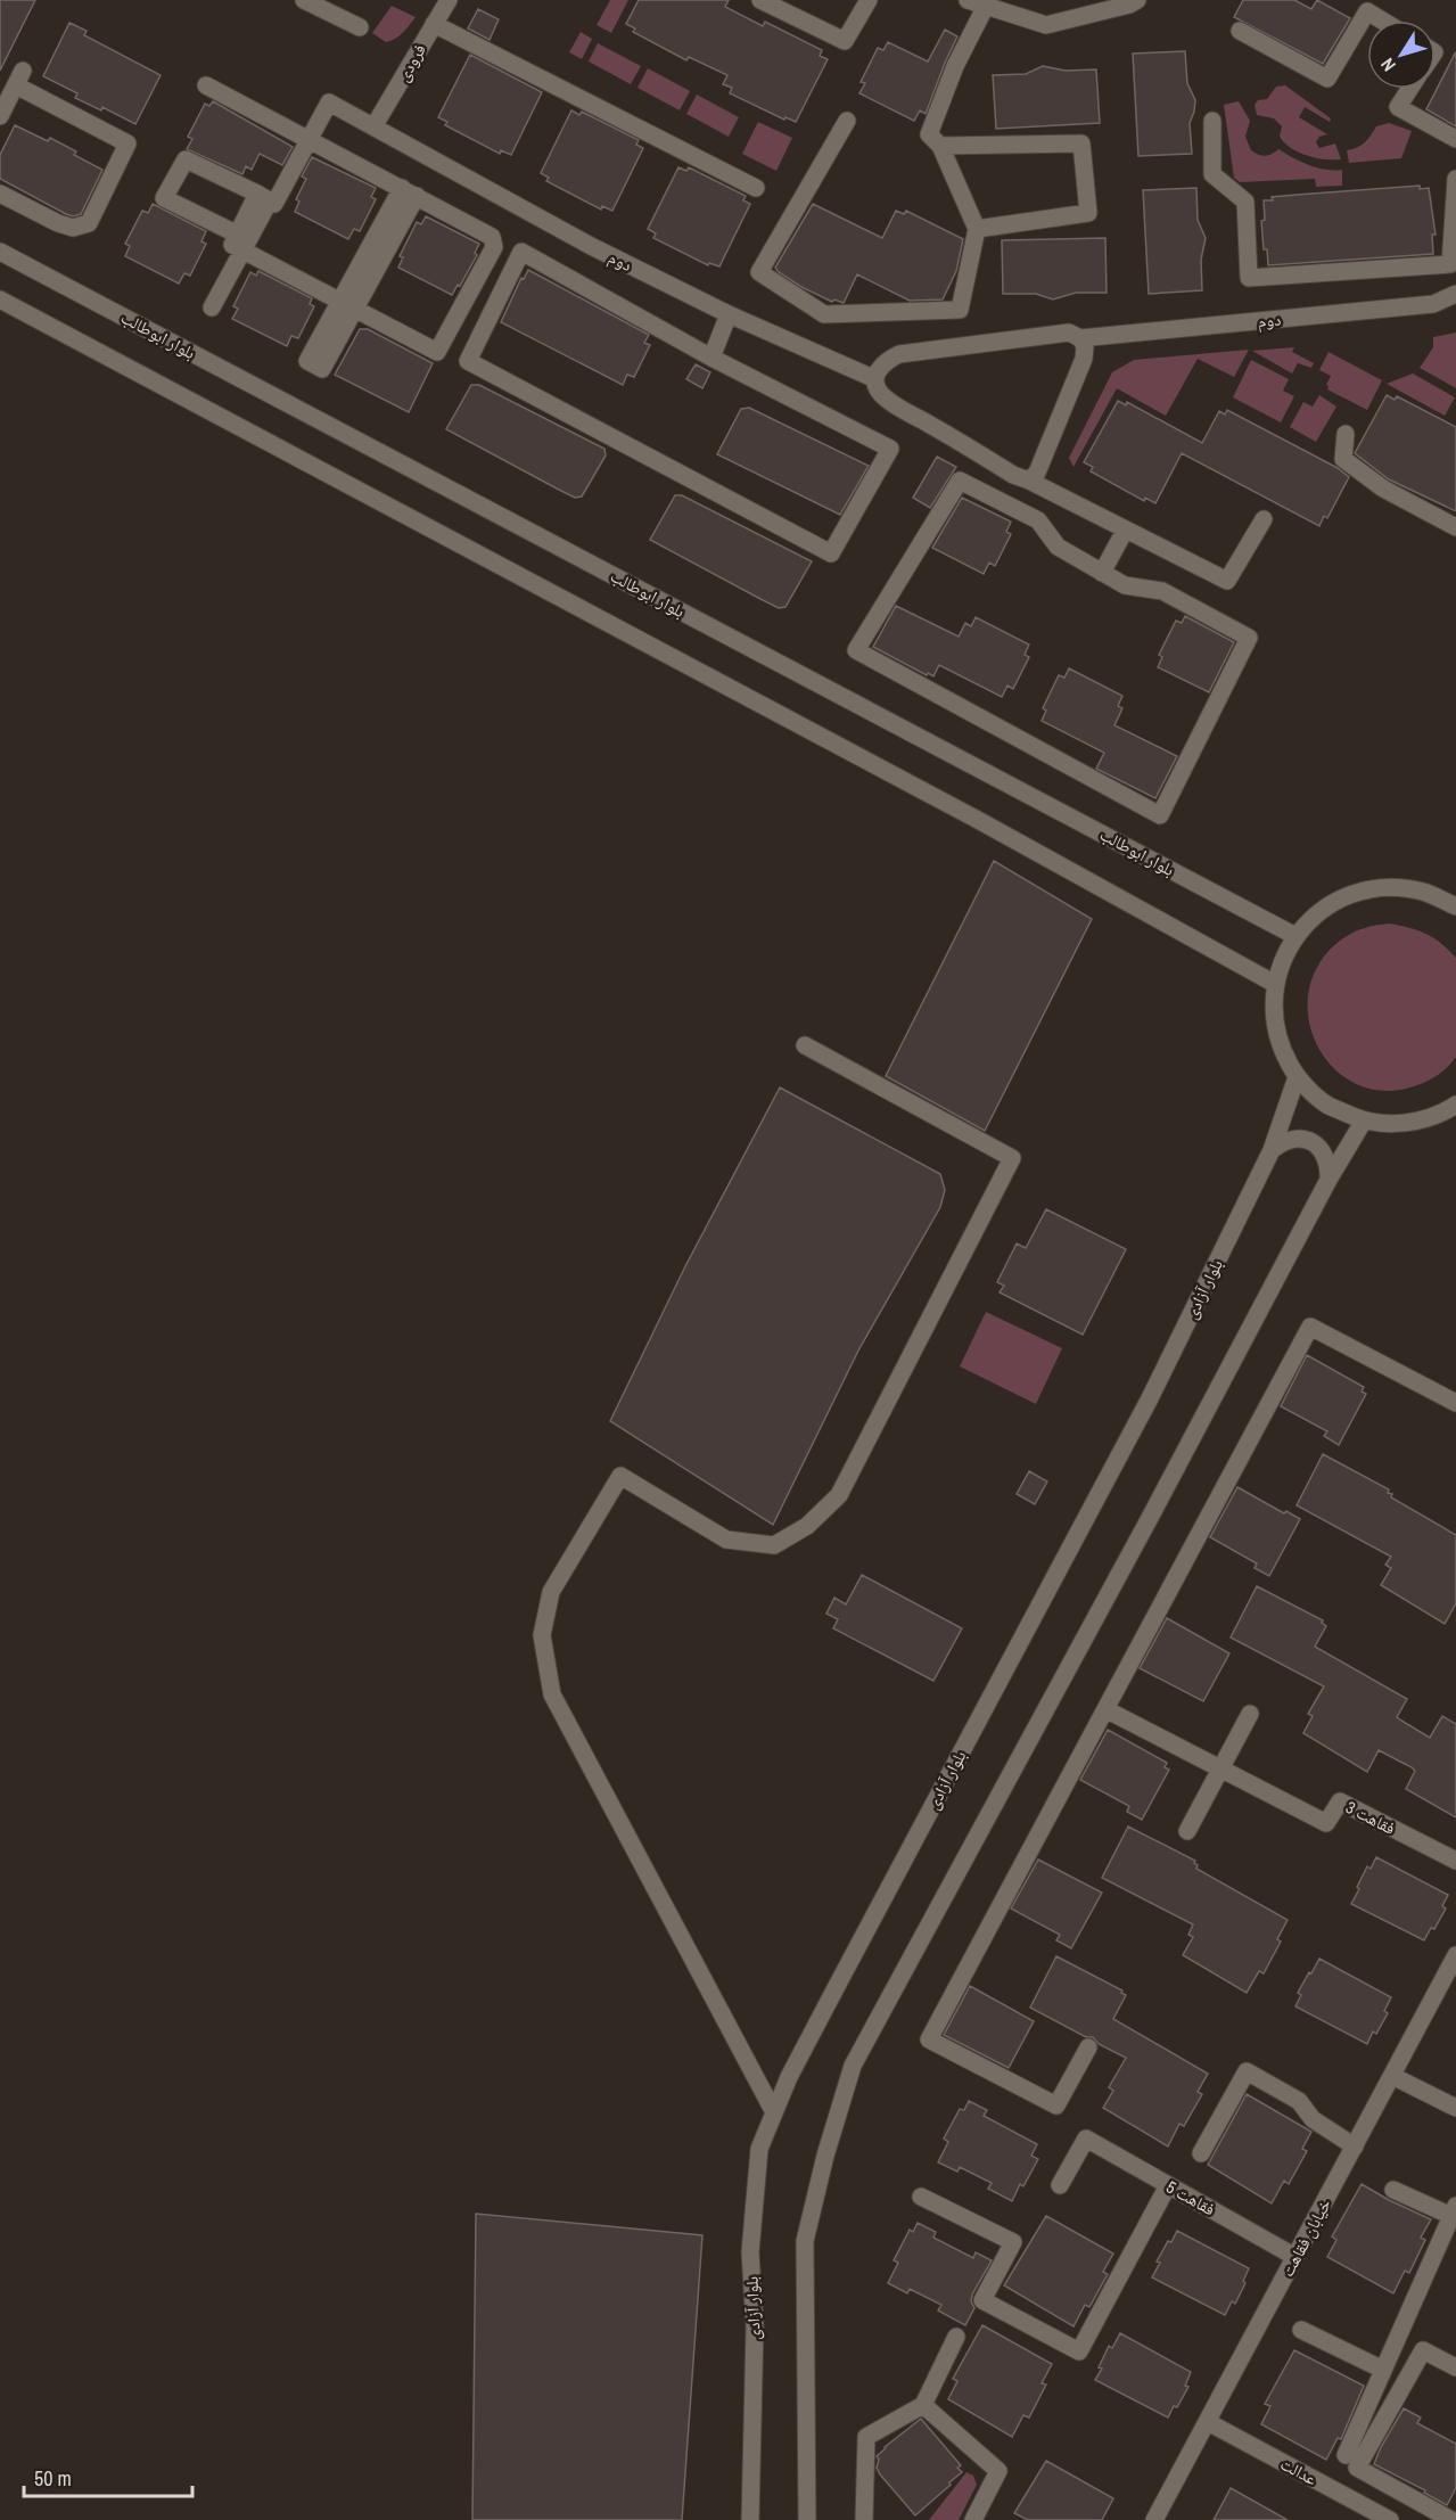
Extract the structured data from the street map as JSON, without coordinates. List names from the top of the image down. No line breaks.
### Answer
{"streets":{"street":["فرودی","دوم","بلوار ابوطالب","بلوار آزادی","فقاهت 3","فقاهت 5","خیابان فقاهت","عدالت"]},"crossings":[["فرودی","دوم"],["فقاهت 5","خیابان فقاهت"],["خیابان فقاهت","عدالت"]],"scale_bar":"50 m","north":"bottom left"}
